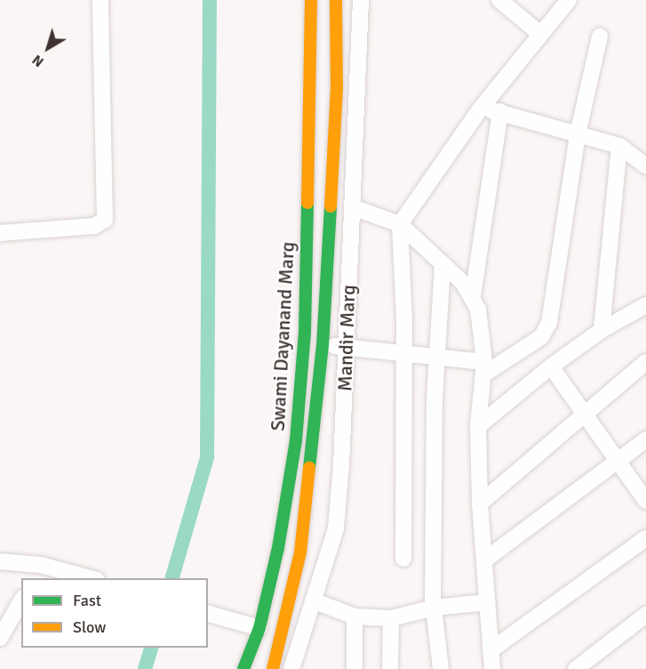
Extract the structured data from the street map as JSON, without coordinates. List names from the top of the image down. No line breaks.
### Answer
{"streets":{"main road":["Swami Dayanand Marg"],"street":["Mandir Marg"]},"legend":["Fast","Slow"],"north":"bottom left"}
